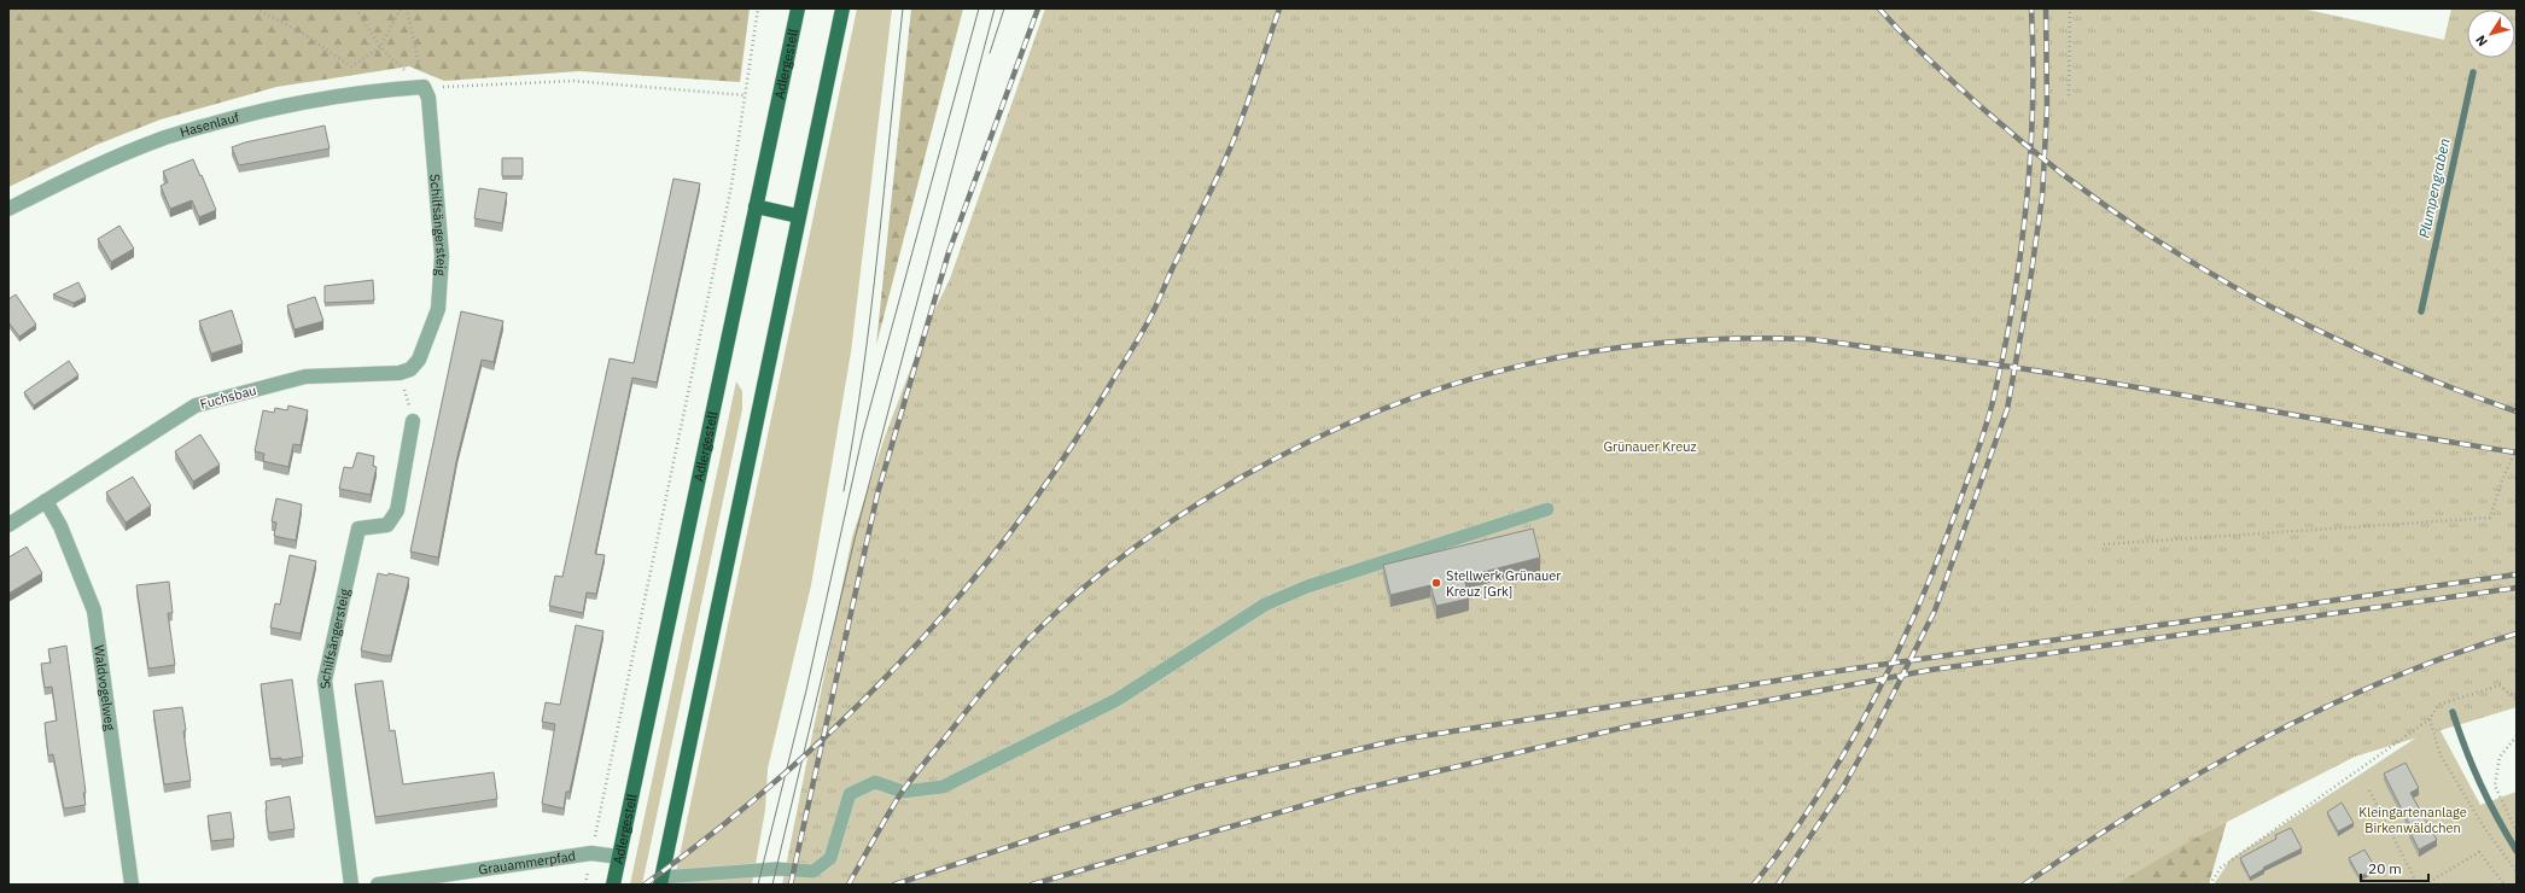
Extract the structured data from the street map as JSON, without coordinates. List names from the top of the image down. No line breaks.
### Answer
{"streets":{"main road":["Adlergestell"],"street":["Hasenlauf","Schilfsängersteig","Fuchsbau","Waldvogelweg","Grauammerpfad"]},"crossings":[["Adlergestell","Grauammerpfad"],["Hasenlauf","Schilfsängersteig"],["Schilfsängersteig","Fuchsbau"],["Fuchsbau","Waldvogelweg"]],"water":["Plumpengraben"],"parks":["Grünauer Kreuz","Kleingartenanlage Birkenwäldchen"],"places":["Stellwerk Grünauer Kreuz [Grk]"],"scale_bar":"20 m","north":"bottom left"}
